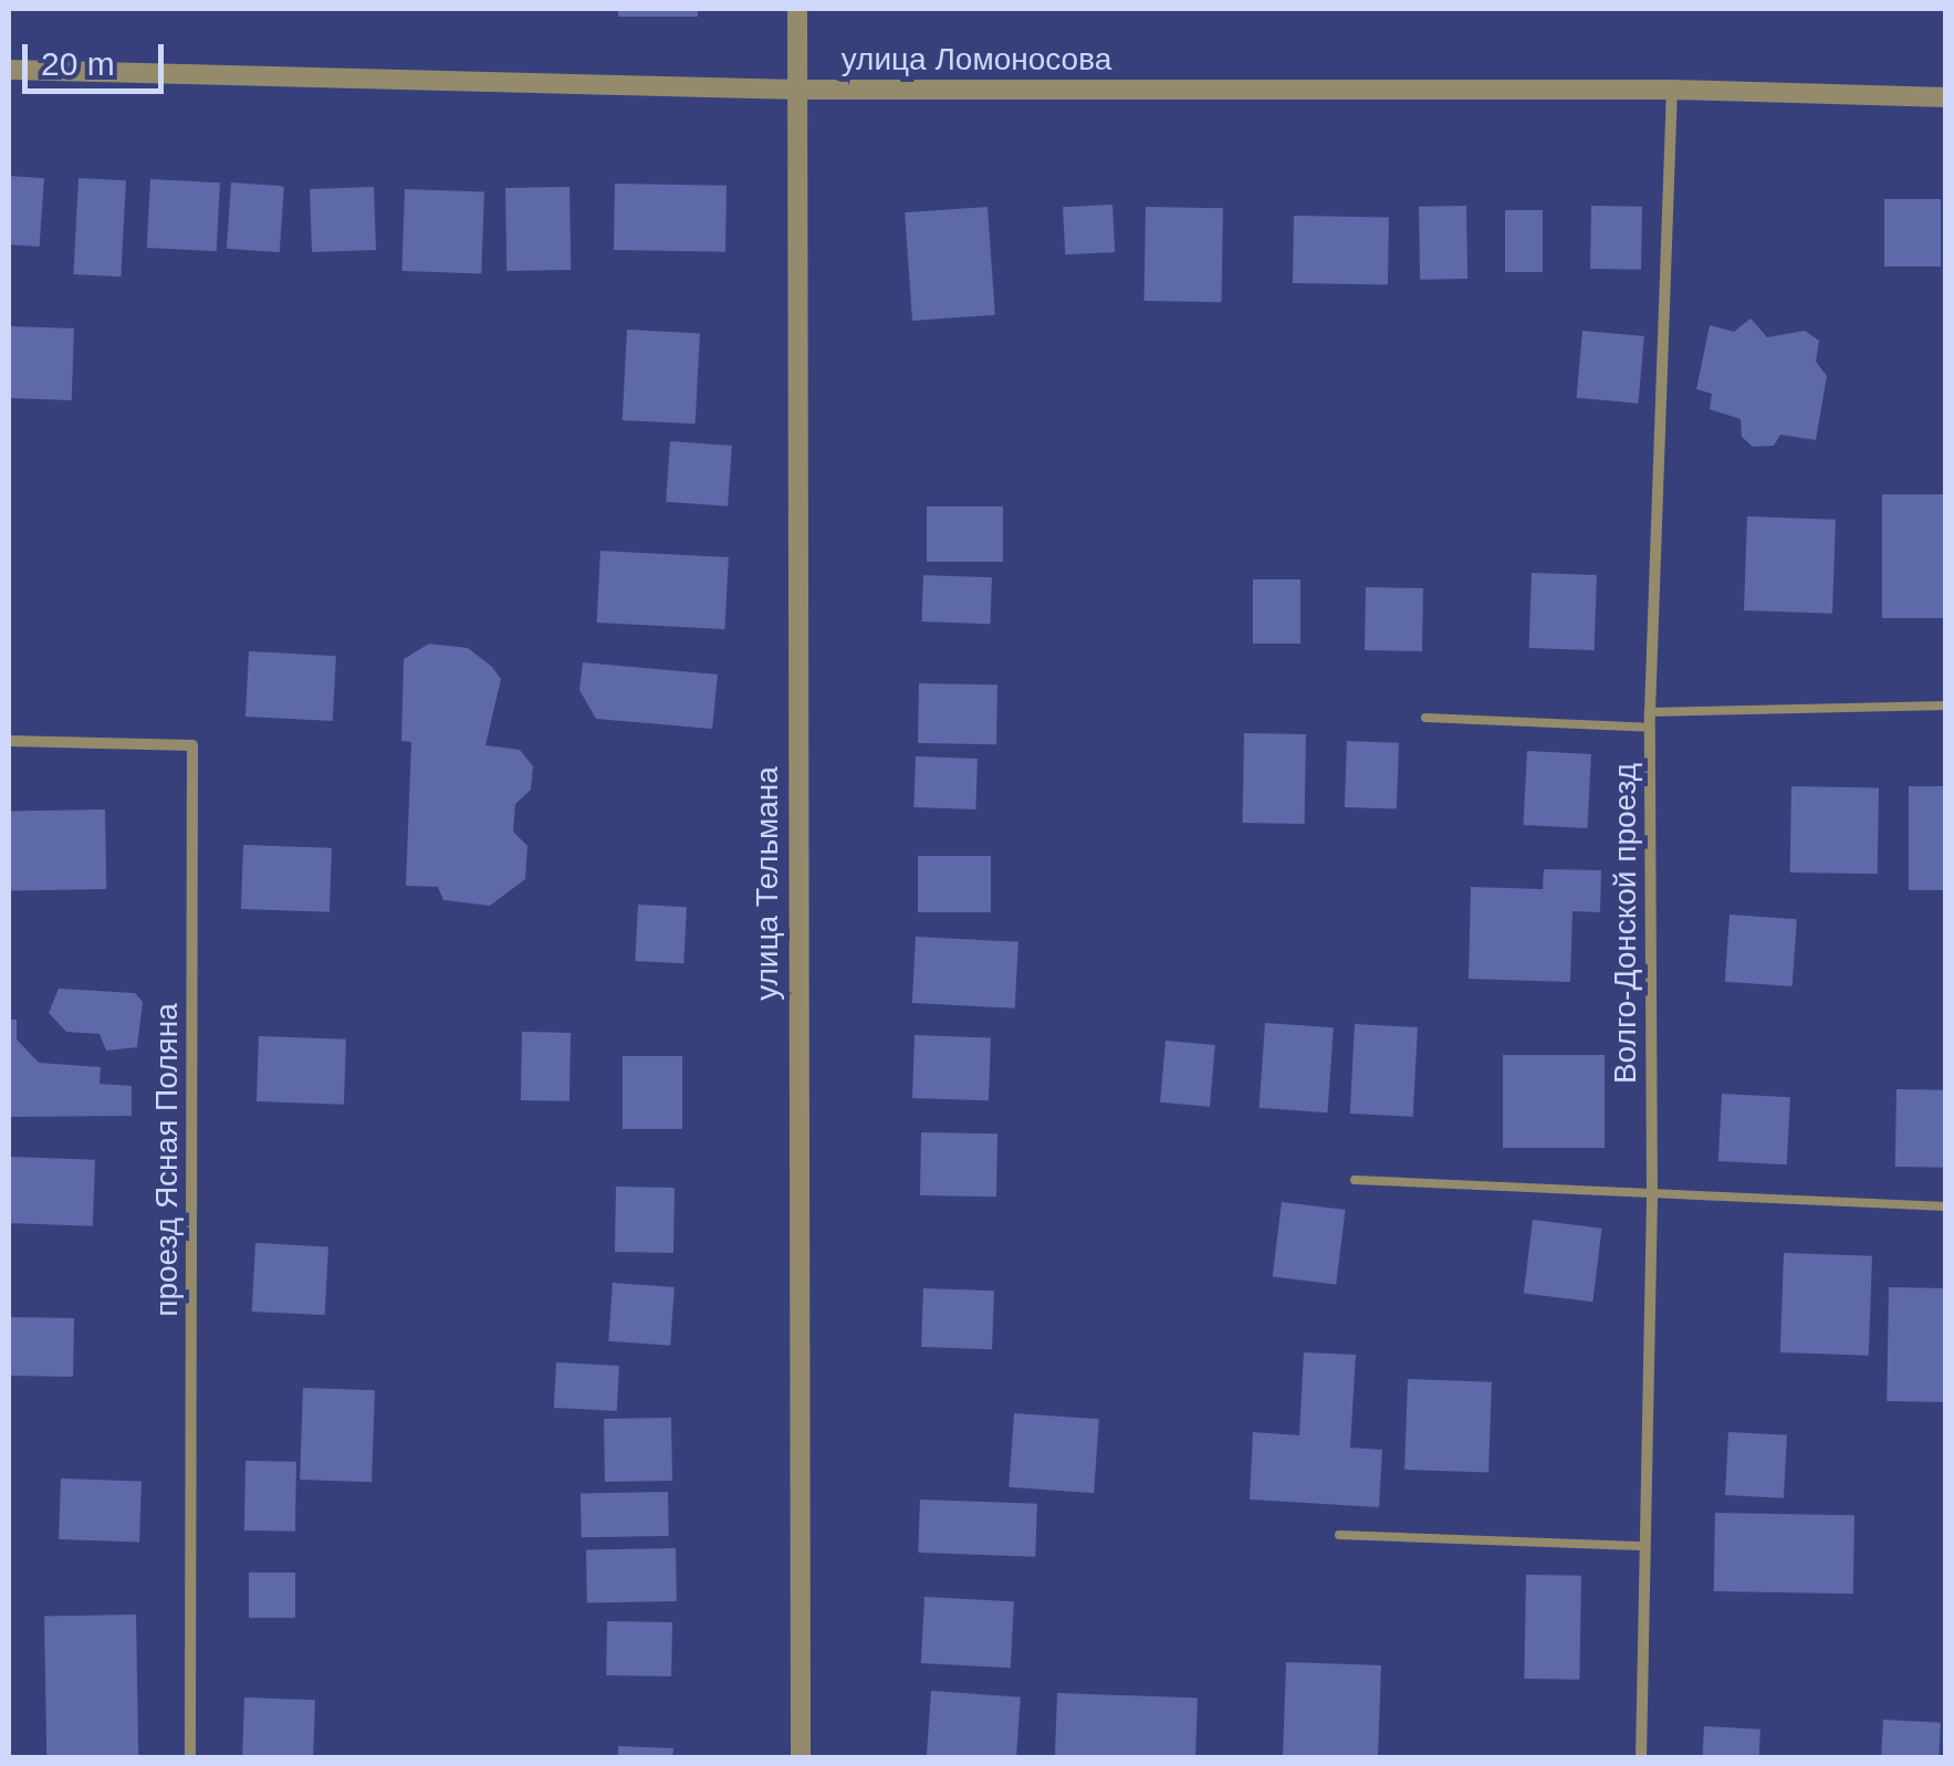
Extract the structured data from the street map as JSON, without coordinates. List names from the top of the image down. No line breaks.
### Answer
{"streets":{"street":["улица Ломоносова","улица Тельмана","Волго-Донской проезд","проезд Ясная Поляна"]},"crossings":[["улица Ломоносова","улица Тельмана"],["улица Ломоносова","Волго-Донской проезд"]],"scale_bar":"20 m"}
